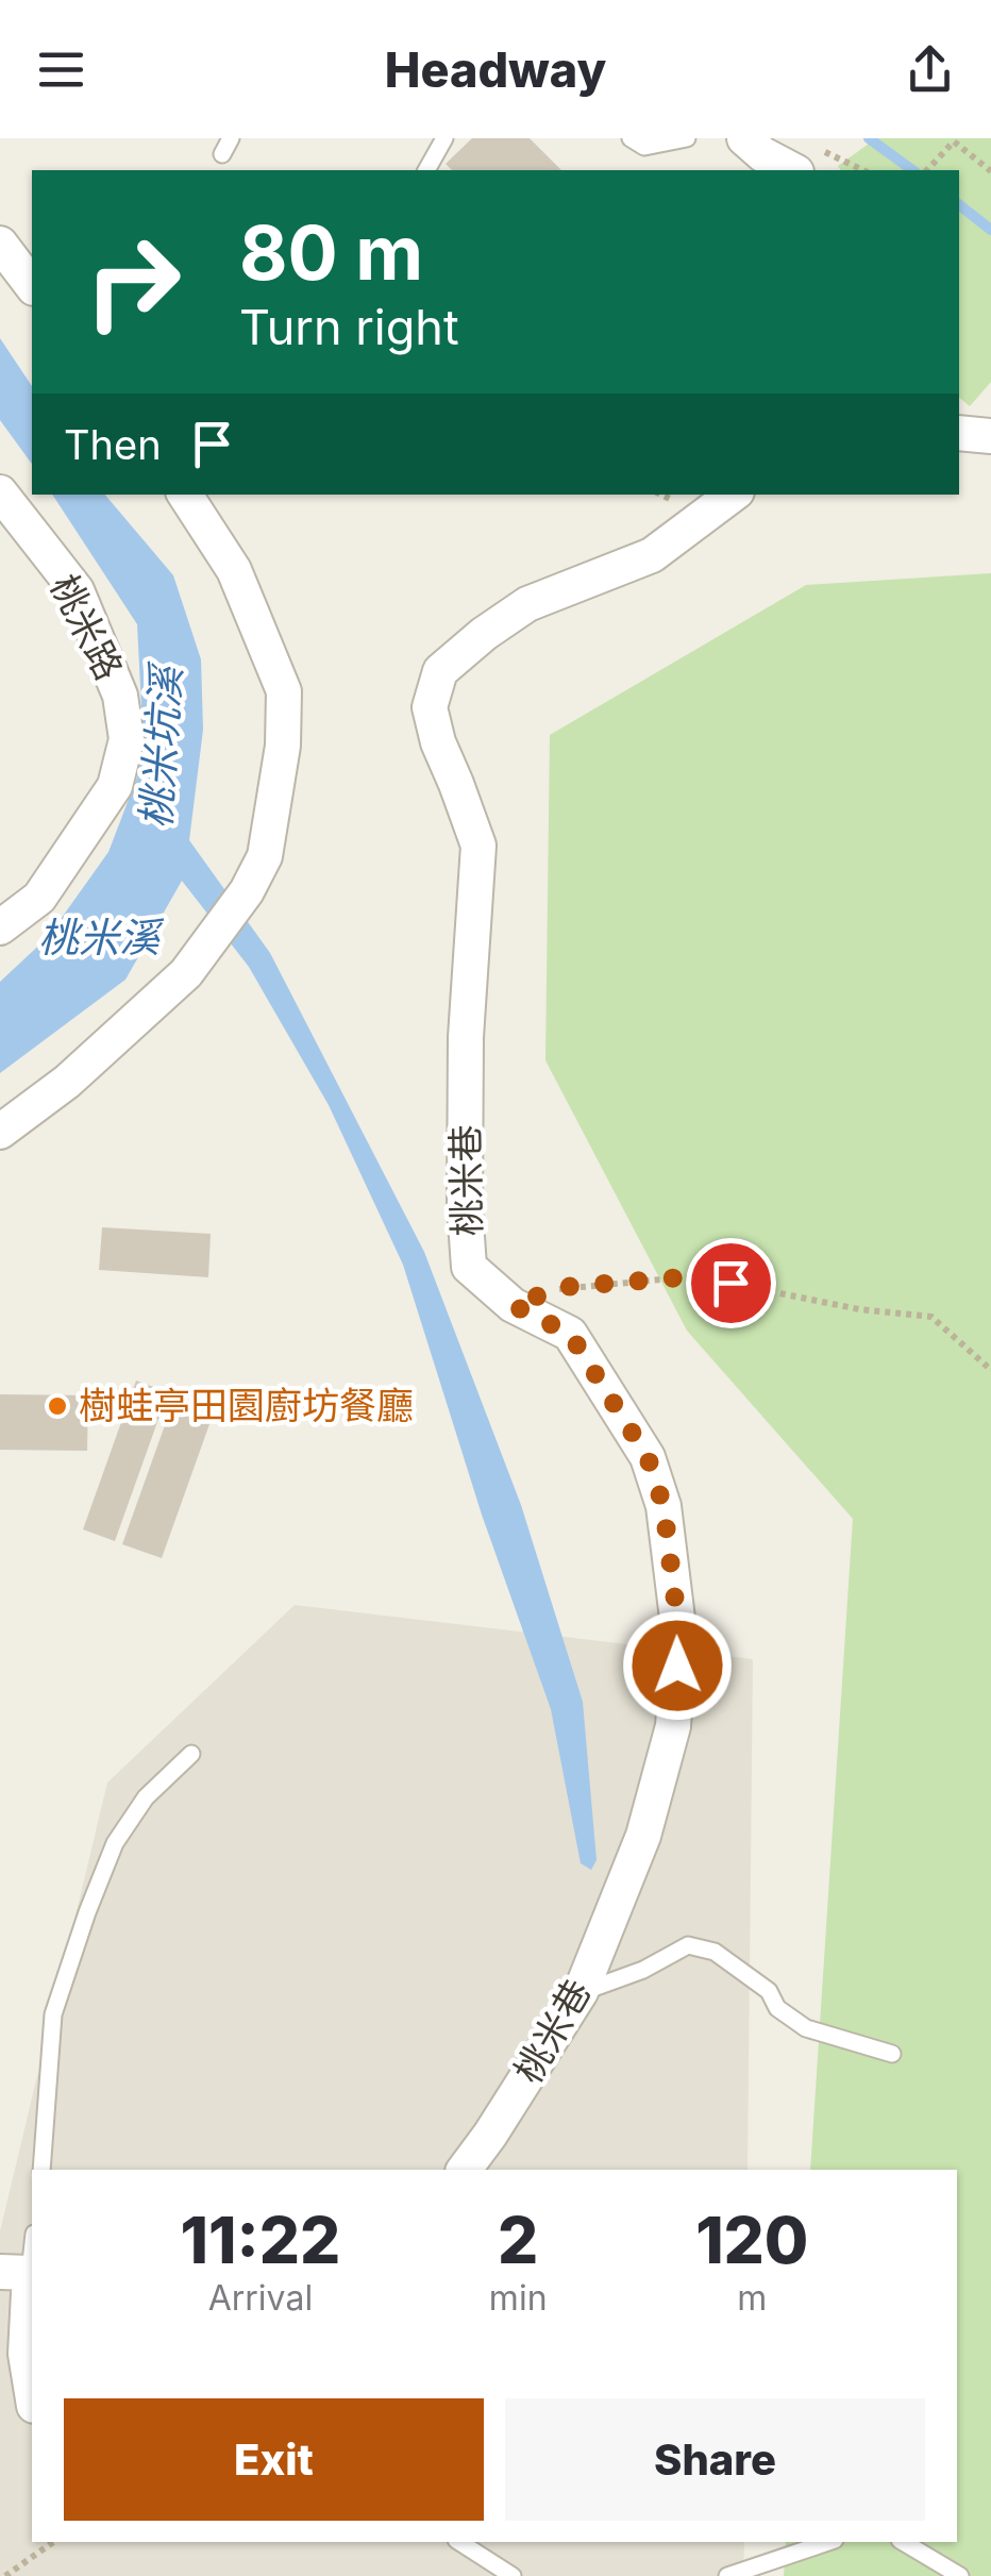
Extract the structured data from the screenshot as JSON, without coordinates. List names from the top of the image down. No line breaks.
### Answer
{"streets":{"street":["桃米路","桃米巷"]},"water":["桃米坑溪","桃米溪"],"places":["樹蛙亭田園廚坊餐廳"],"page":{"header":"Headway","turn":["80 m","Turn right"],"then":"Then","eta":["11:22","Arrival","2","min","120","m"],"buttons":["Exit","Share"]}}
